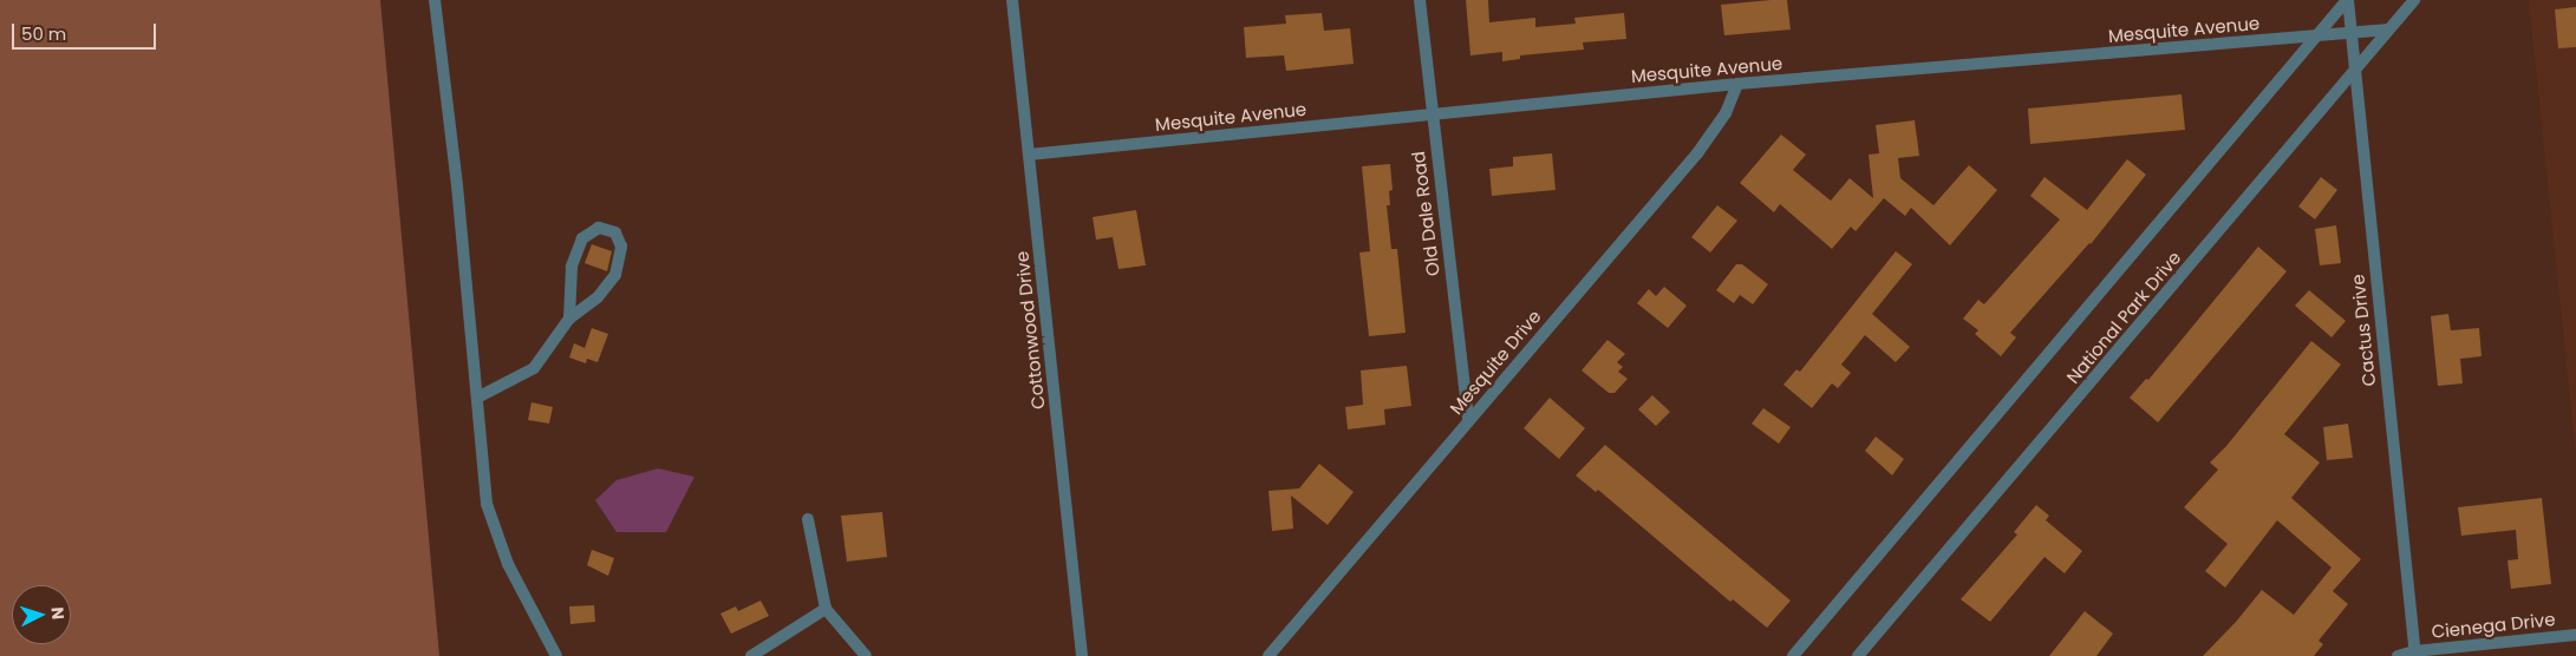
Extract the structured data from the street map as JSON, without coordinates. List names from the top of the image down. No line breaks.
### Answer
{"streets":{"street":["Mesquite Avenue","Old Dale Road","National Park Drive","Cottonwood Drive","Cactus Drive","Mesquite Drive","Cienega Drive"]},"crossings":[["Mesquite Avenue","Old Dale Road"],["Mesquite Avenue","National Park Drive"],["Mesquite Avenue","Cottonwood Drive"],["Mesquite Avenue","Cactus Drive"],["Mesquite Avenue","Mesquite Drive"],["Old Dale Road","Mesquite Drive"],["National Park Drive","Cactus Drive"],["Cactus Drive","Cienega Drive"]],"scale_bar":"50 m","north":"right"}
